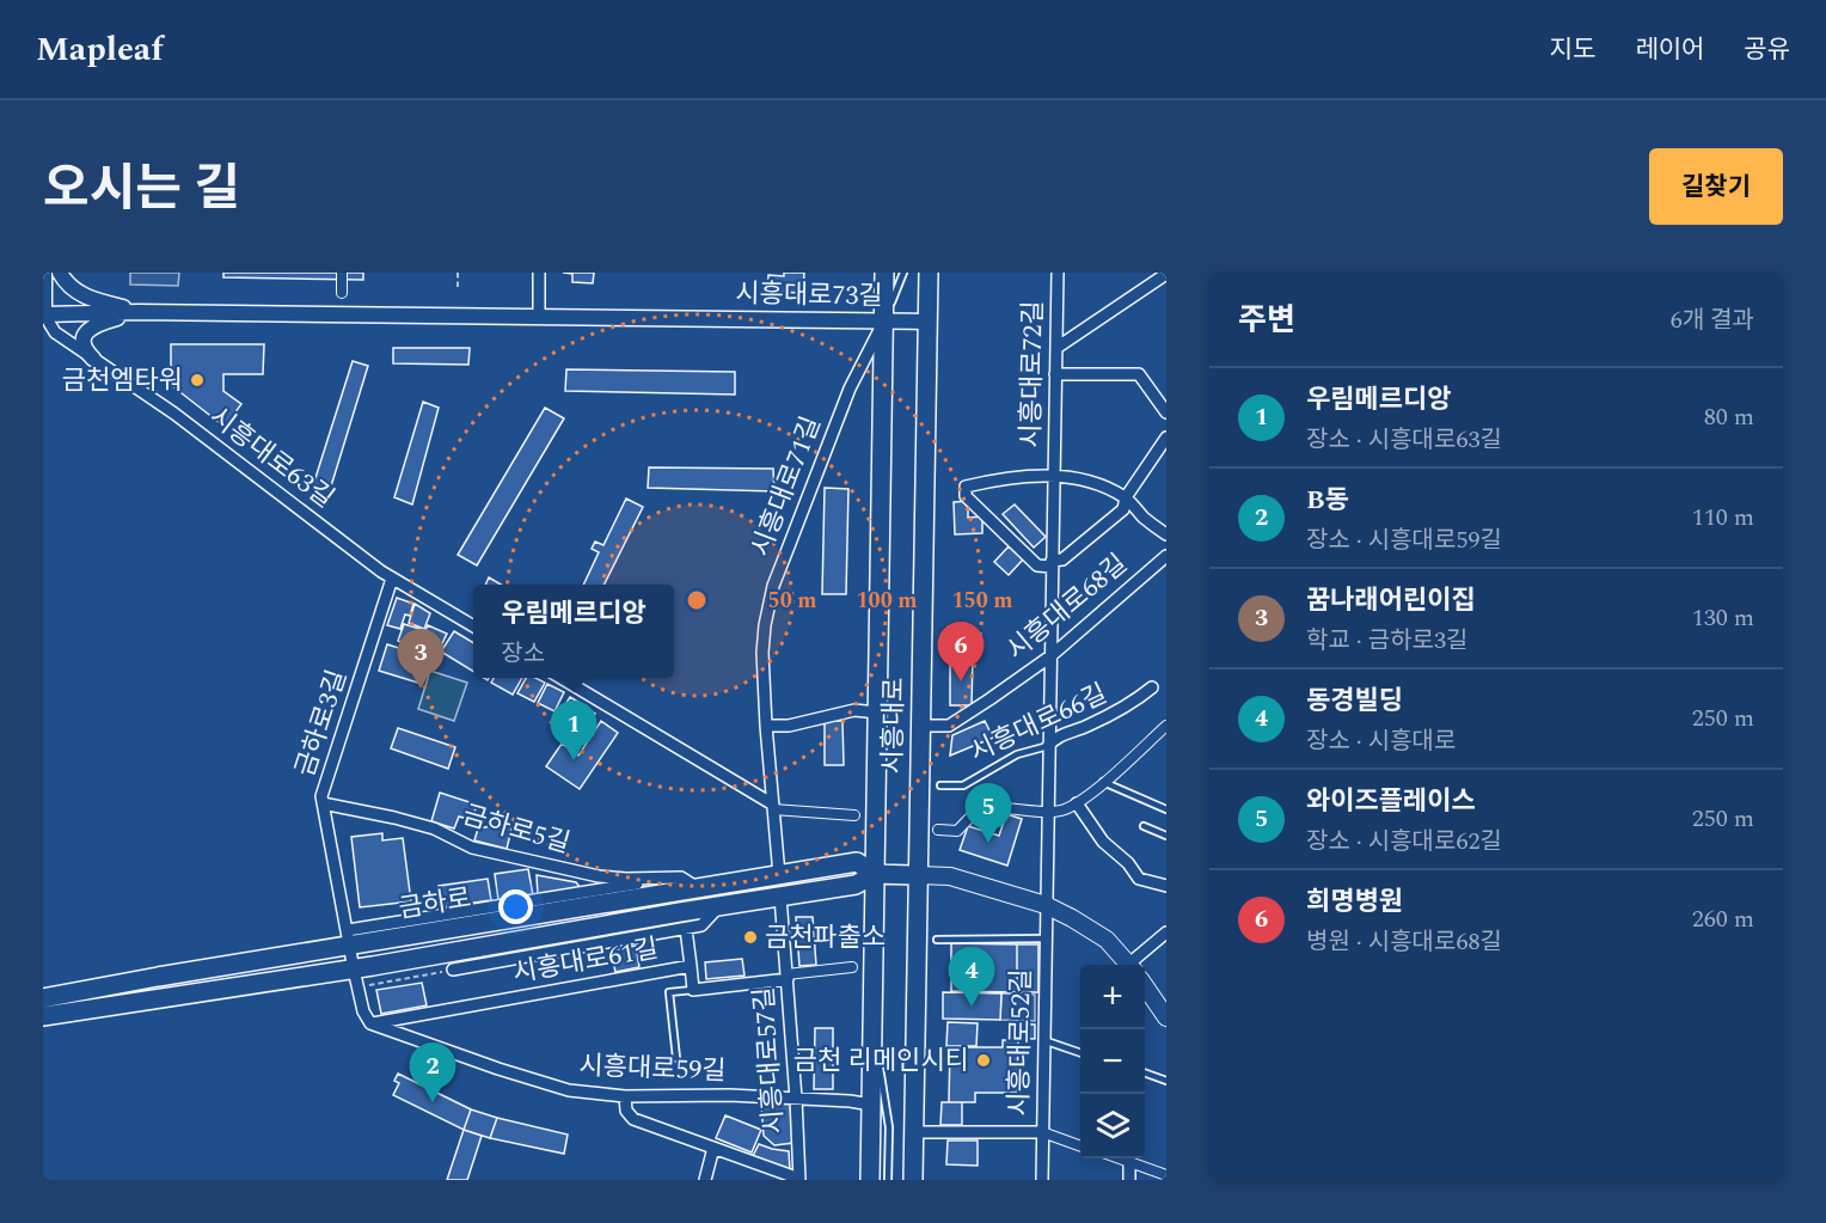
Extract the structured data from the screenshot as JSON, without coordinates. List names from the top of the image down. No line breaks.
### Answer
{"streets":{"main road":["시흥대로","금하로"],"street":["시흥대로73길","시흥대로72길","시흥대로63길","시흥대로71길","시흥대로68길","금하로3길","시흥대로66길","금하로5길","시흥대로61길","시흥대로52길","시흥대로57길","시흥대로59길"]},"crossings":[["시흥대로73길","시흥대로63길"],["시흥대로73길","시흥대로71길"],["시흥대로73길","시흥대로"],["시흥대로72길","시흥대로68길"],["시흥대로72길","시흥대로66길"],["시흥대로63길","금하로3길"],["시흥대로71길","시흥대로"],["시흥대로68길","시흥대로"],["금하로3길","금하로5길"],["금하로3길","금하로"],["시흥대로","금하로"],["시흥대로","시흥대로59길"],["금하로5길","금하로"],["금하로","시흥대로52길"],["금하로","시흥대로57길"],["시흥대로61길","시흥대로59길"],["시흥대로57길","시흥대로59길"]],"places":["금천엠타워","금천파출소","금천 리메인시티"],"page":{"header":"Mapleaf","nav":["지도","레이어","공유"],"title":"오시는 길","buttons":"길찾기","heading":["주변","6개 결과"],"list":[{"mark":"1","name":"우림메르디앙","note":"장소 · 시흥대로63길","value":"80 m"},{"mark":"2","name":"B동","note":"장소 · 시흥대로59길","value":"110 m"},{"mark":"3","name":"꿈나래어린이집","note":"학교 · 금하로3길","value":"130 m"},{"mark":"4","name":"동경빌딩","note":"장소 · 시흥대로","value":"250 m"},{"mark":"5","name":"와이즈플레이스","note":"장소 · 시흥대로62길","value":"250 m"},{"mark":"6","name":"희명병원","note":"병원 · 시흥대로68길","value":"260 m"}],"popup":["우림메르디앙","장소"],"pins":["6","3","1","5","4","2"],"map_buttons":["+","−"]},"rings":["50 m","100 m","150 m"]}
